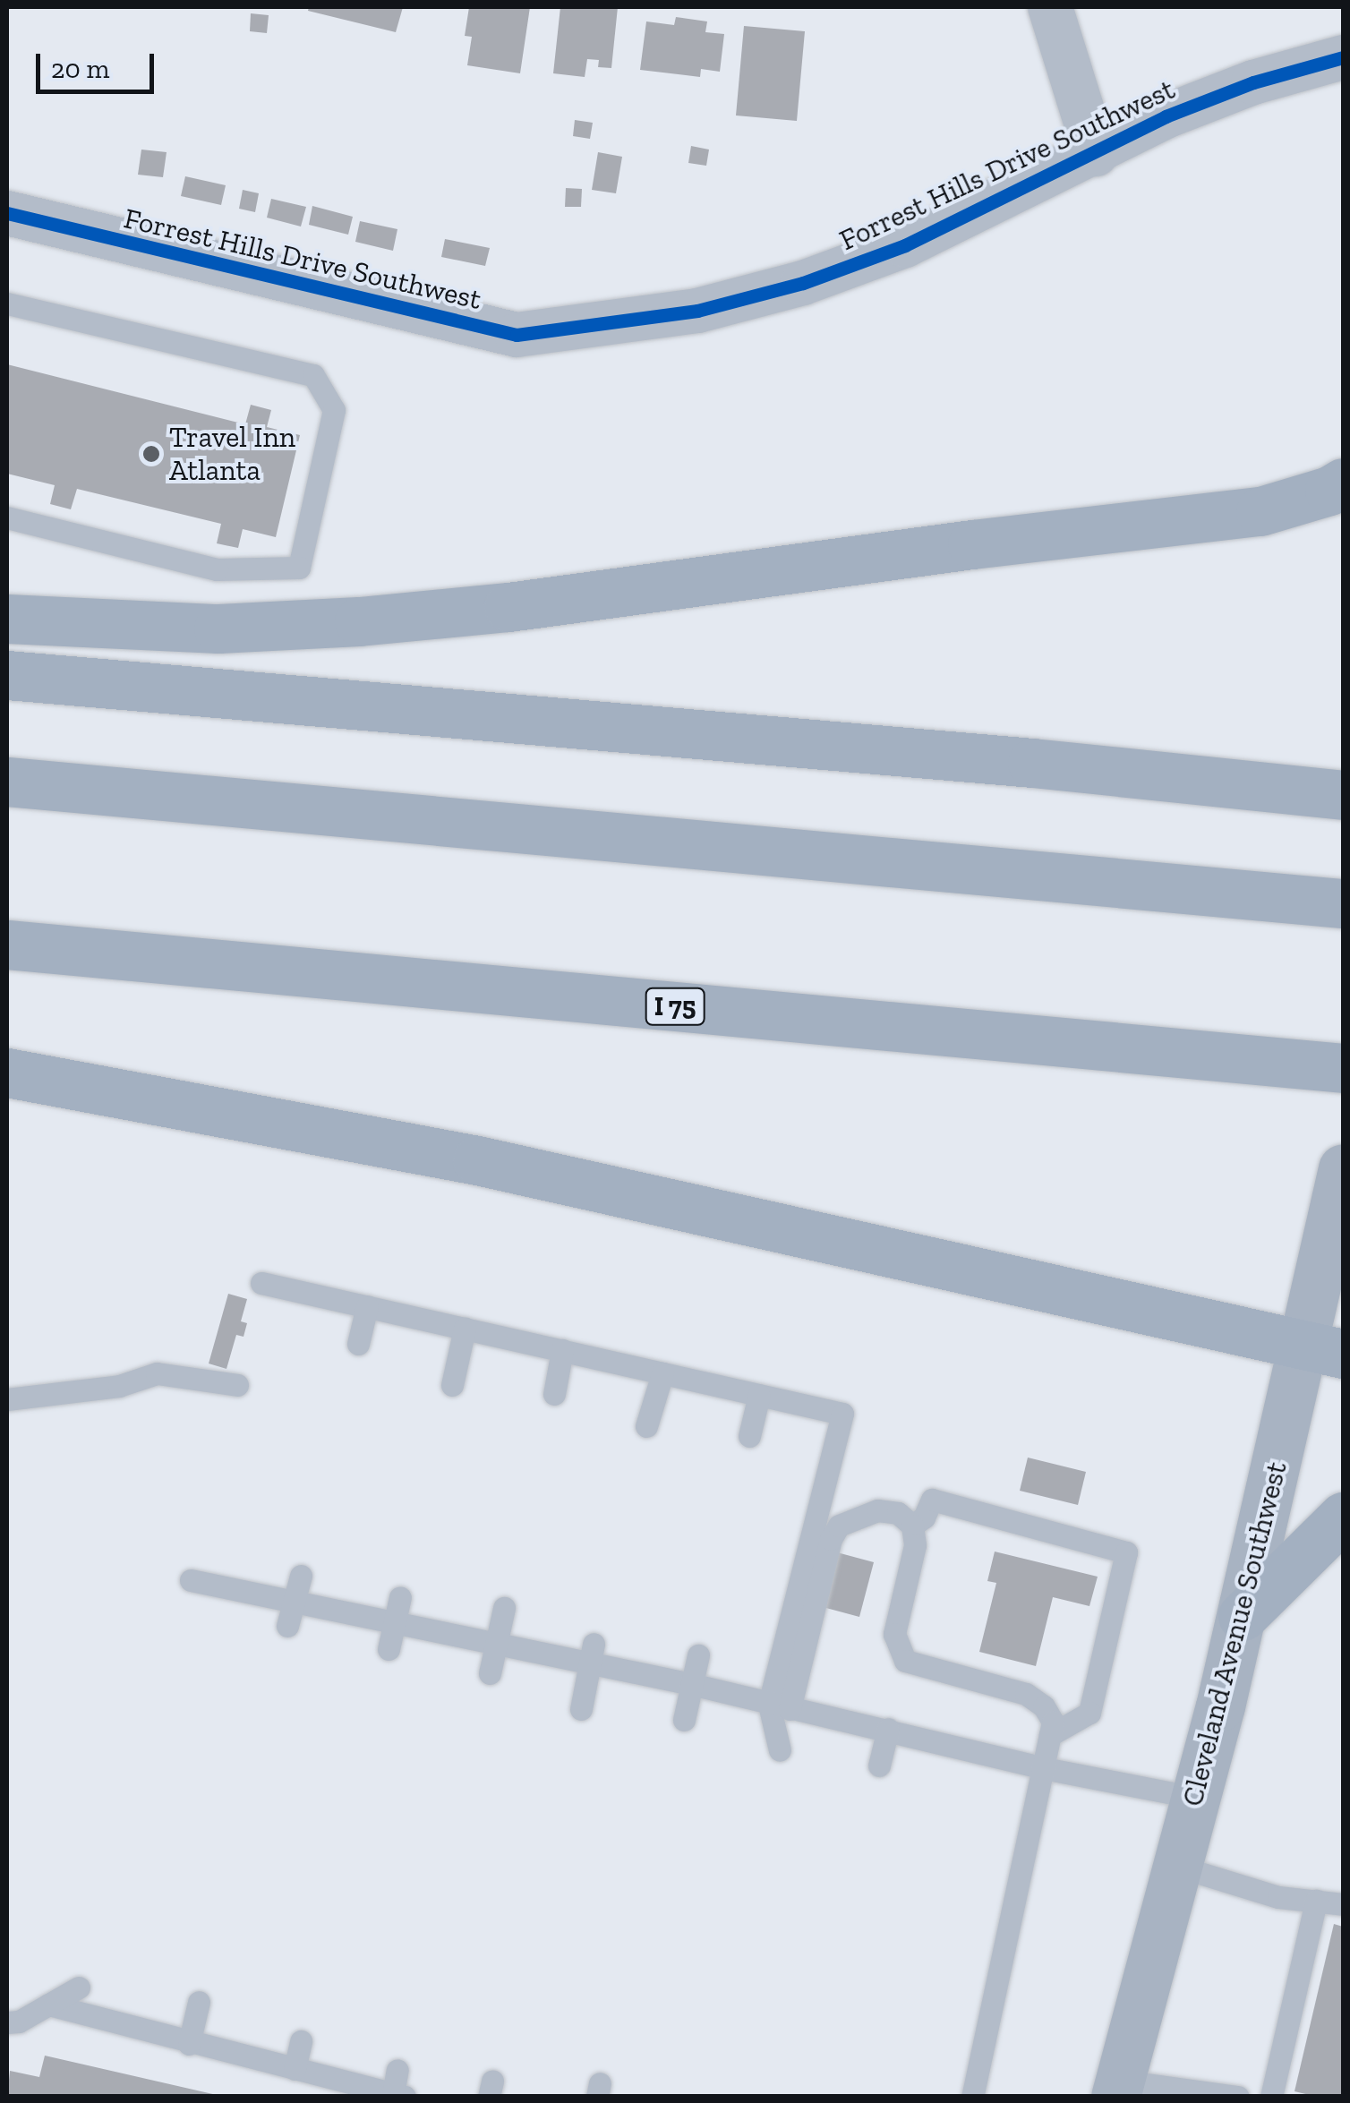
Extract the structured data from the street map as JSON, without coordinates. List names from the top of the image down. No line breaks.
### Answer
{"streets":{"highway":["I 75"],"main road":["Cleveland Avenue Southwest"],"street":["Forrest Hills Drive Southwest"]},"places":["Travel Inn Atlanta"],"scale_bar":"20 m"}
